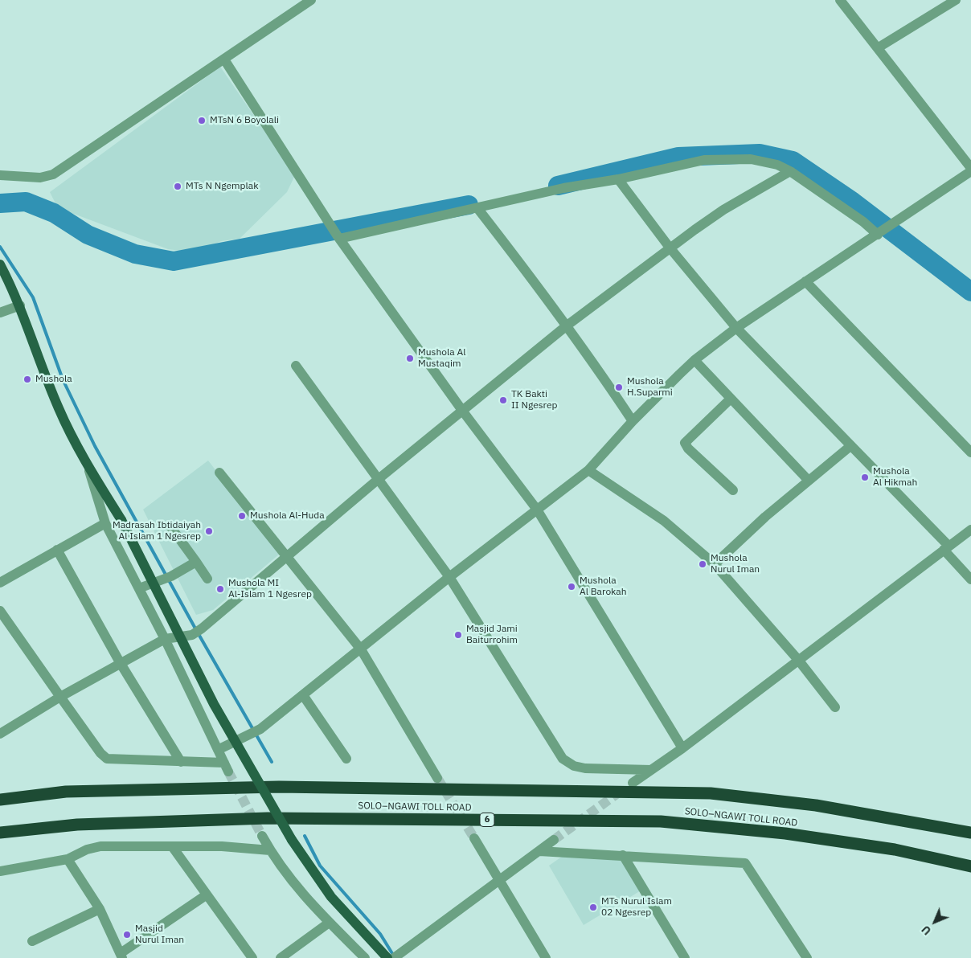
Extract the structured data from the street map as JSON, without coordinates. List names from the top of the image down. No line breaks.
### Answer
{"streets":{"highway":["SOLO–NGAWI TOLL ROAD","6"]},"places":["MTsN 6 Boyolali","MTs N Ngemplak","Mushola Al Mustaqim","Mushola","Mushola H.Suparmi","TK Bakti II Ngesrep","Mushola Al Hikmah","Mushola Al-Huda","Madrasah Ibtidaiyah Al Islam 1 Ngesrep","Mushola Nurul Iman","Mushola Al Barokah","Mushola MI Al-Islam 1 Ngesrep","Masjid Jami Baiturrohim","MTs Nurul Islam 02 Ngesrep","Masjid Nurul Iman"],"north":"bottom left"}
